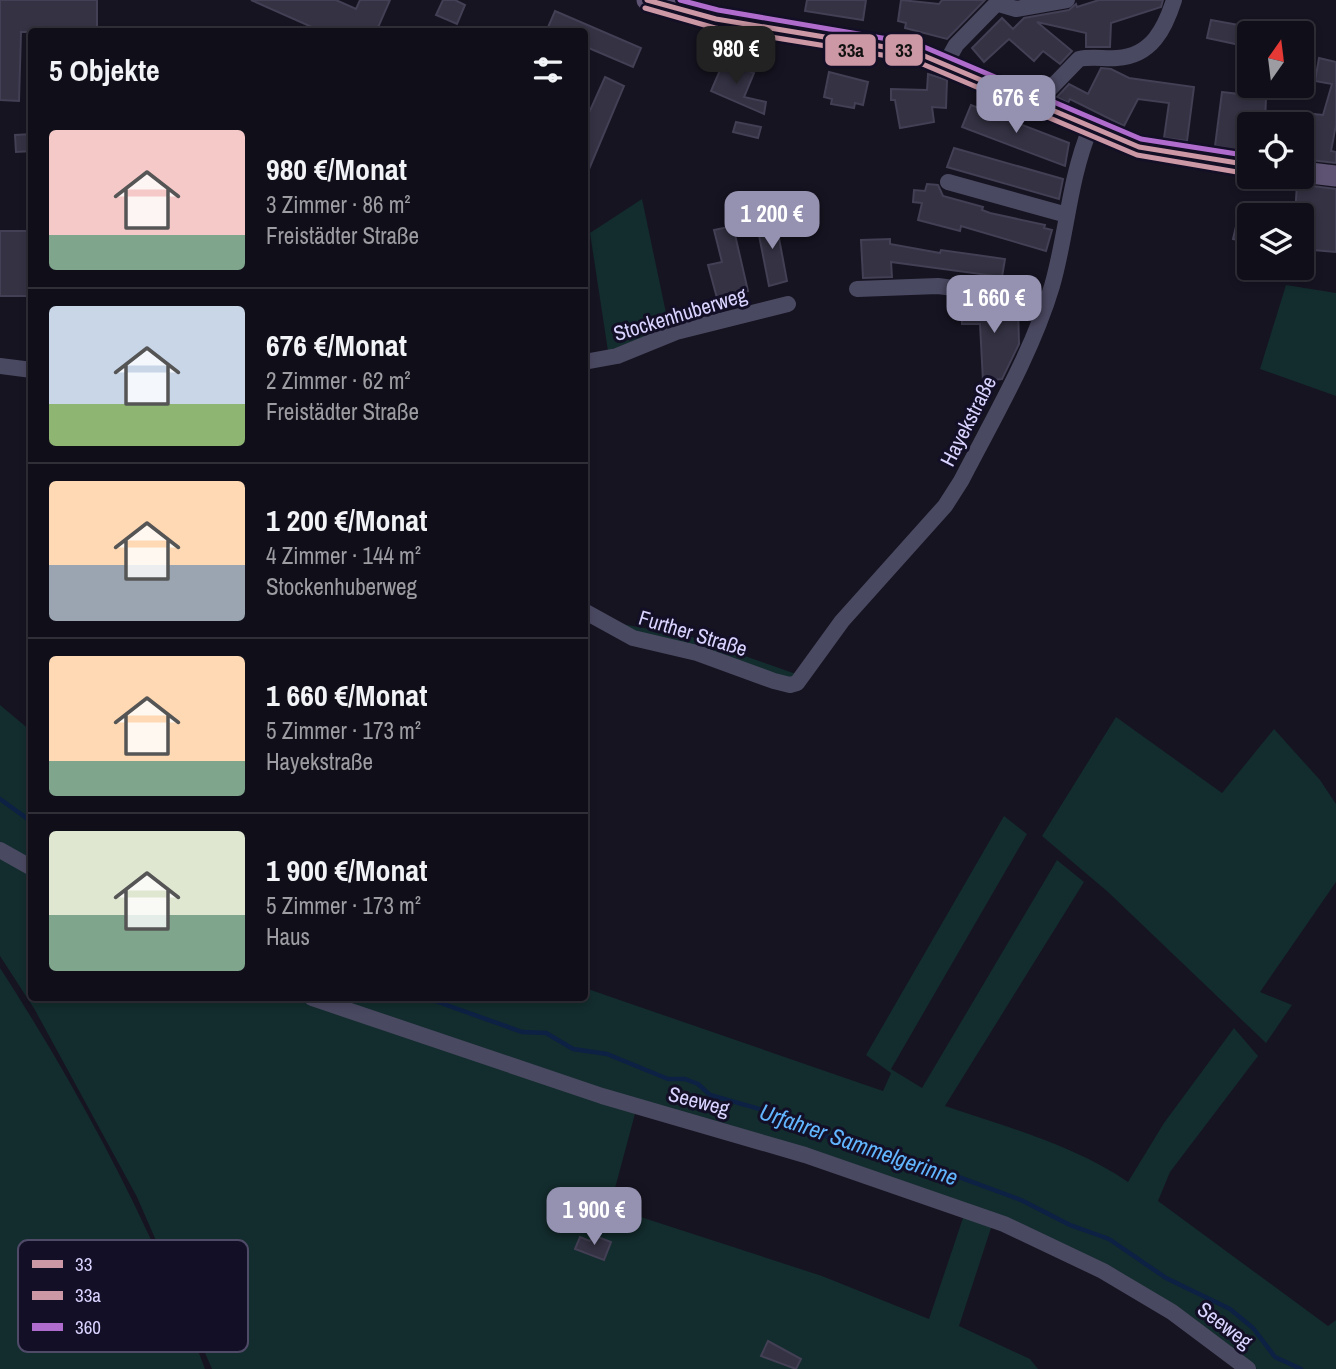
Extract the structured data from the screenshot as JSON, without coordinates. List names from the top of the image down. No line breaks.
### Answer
{"streets":{"street":["Stockenhuberweg","Hayekstraße","Further Straße","Seeweg"]},"crossings":[["Hayekstraße","Further Straße"]],"water":["Urfahrer Sammelgerinne"],"lines":["transit line 33","transit line 360","transit line 33a"],"legend":["33","33a","360"],"north":"top","page":{"price":["980 €","676 €","1 200 €","1 660 €","1 900 €"],"heading":"5 Objekte","list":[{"name":"980 €/Monat","note":"3 Zimmer · 86 m² · Freistädter Straße"},{"name":"676 €/Monat","note":"2 Zimmer · 62 m² · Freistädter Straße"},{"name":"1 200 €/Monat","note":"4 Zimmer · 144 m² · Stockenhuberweg"},{"name":"1 660 €/Monat","note":"5 Zimmer · 173 m² · Hayekstraße"},{"name":"1 900 €/Monat","note":"5 Zimmer · 173 m² · Haus"}]}}
